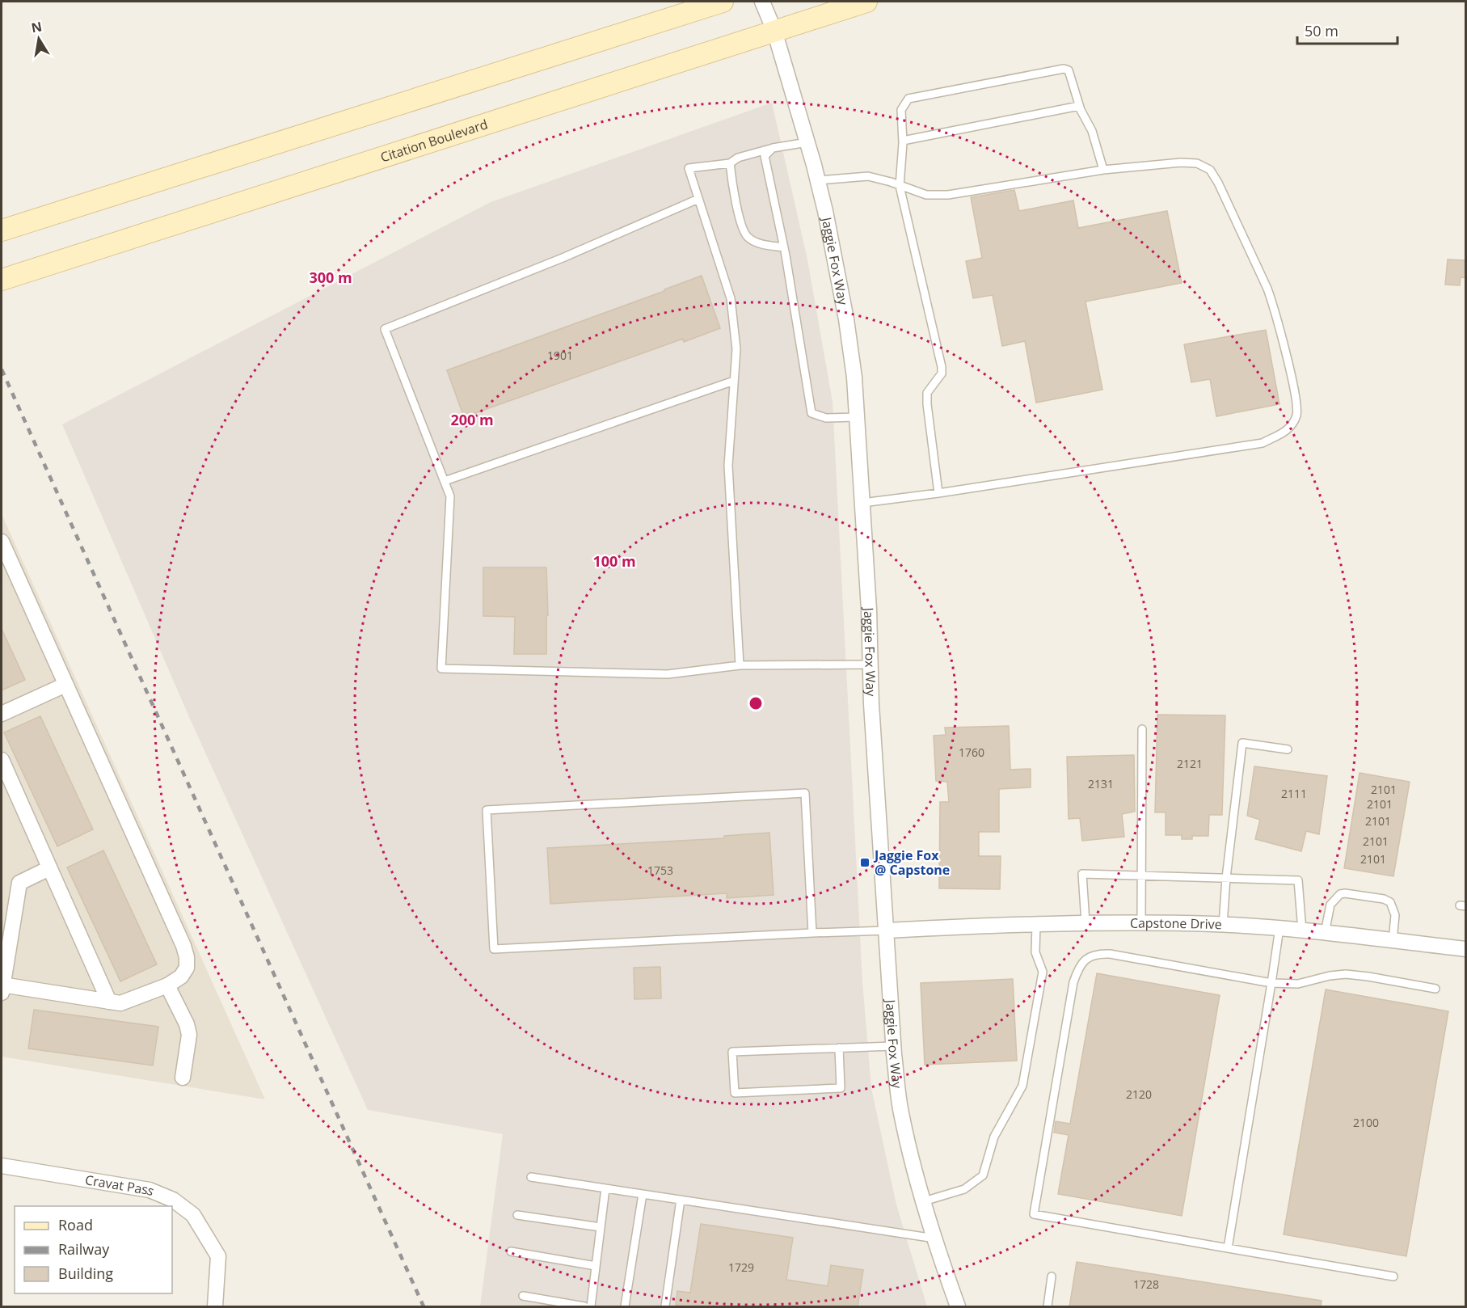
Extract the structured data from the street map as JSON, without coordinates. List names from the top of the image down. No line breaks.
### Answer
{"streets":{"main road":["Citation Boulevard"],"street":["Jaggie Fox Way","Capstone Drive","Cravat Pass"]},"crossings":[["Citation Boulevard","Jaggie Fox Way"],["Jaggie Fox Way","Capstone Drive"]],"places":{"transit":["Jaggie Fox @ Capstone"]},"house_numbers":["1901","1760","2121","2131","2101","2111","2101","2101","2101","2101","1753","2120","2100","1729","1728"],"legend":["Road","Railway","Building"],"scale_bar":"50 m","north":"top","rings":["300 m","200 m","100 m"]}
